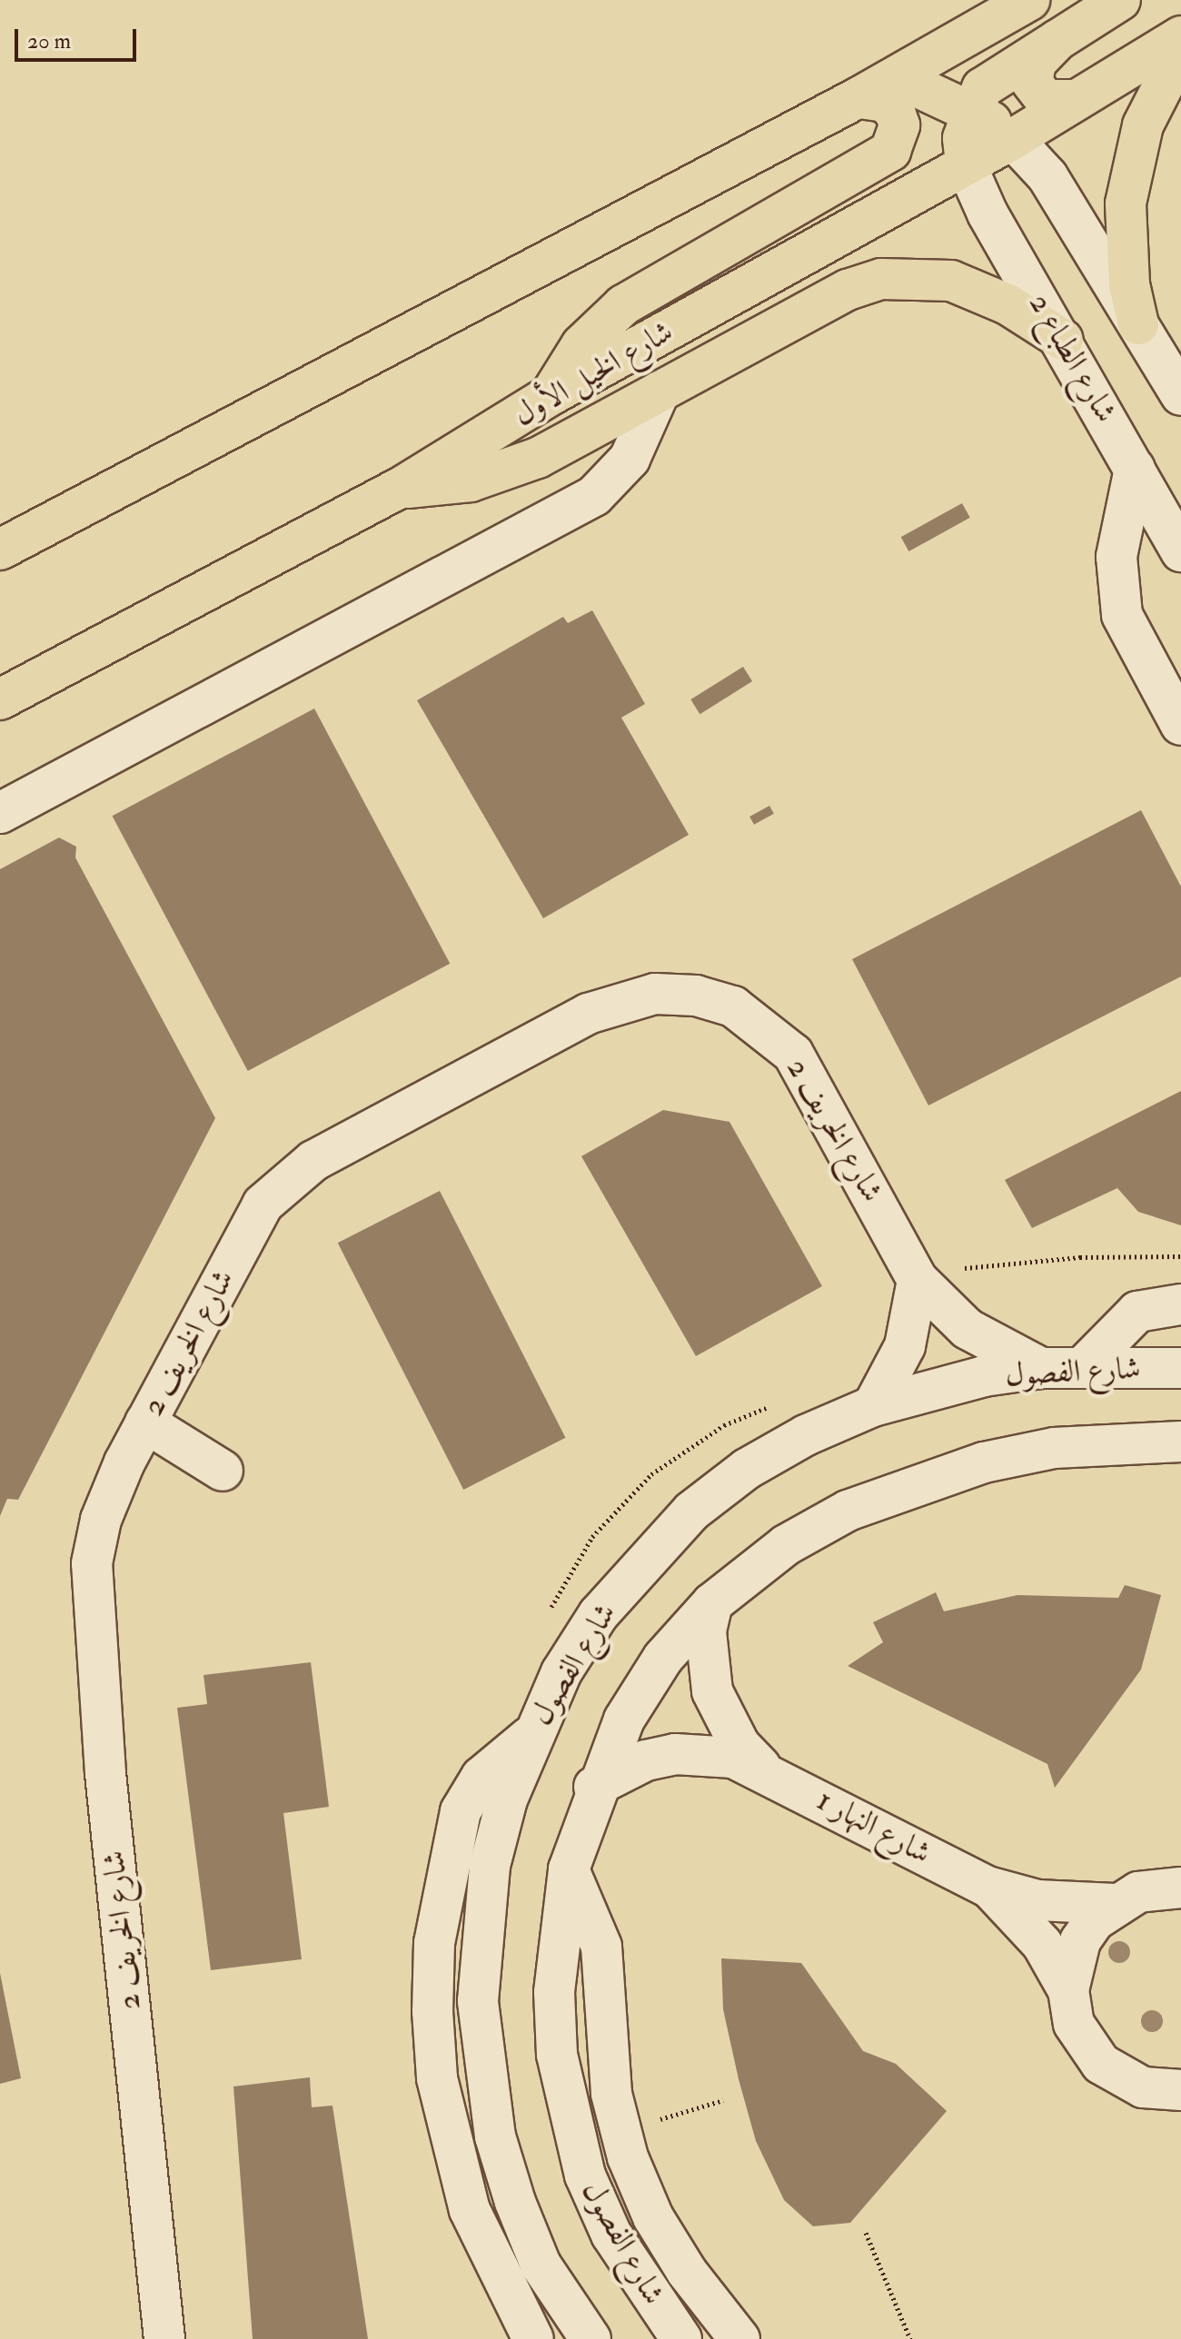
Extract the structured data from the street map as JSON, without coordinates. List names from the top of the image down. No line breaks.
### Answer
{"streets":{"main road":["شارع الخيل الأول"],"street":["شارع الطباع 2","شارع الخريف 2","شارع الفصول","شارع النهار 1"]},"crossings":[["شارع الطباع 2","شارع الخيل الأول"],["شارع الخريف 2","شارع الفصول"],["شارع الفصول","شارع النهار 1"]],"scale_bar":"20 m"}
